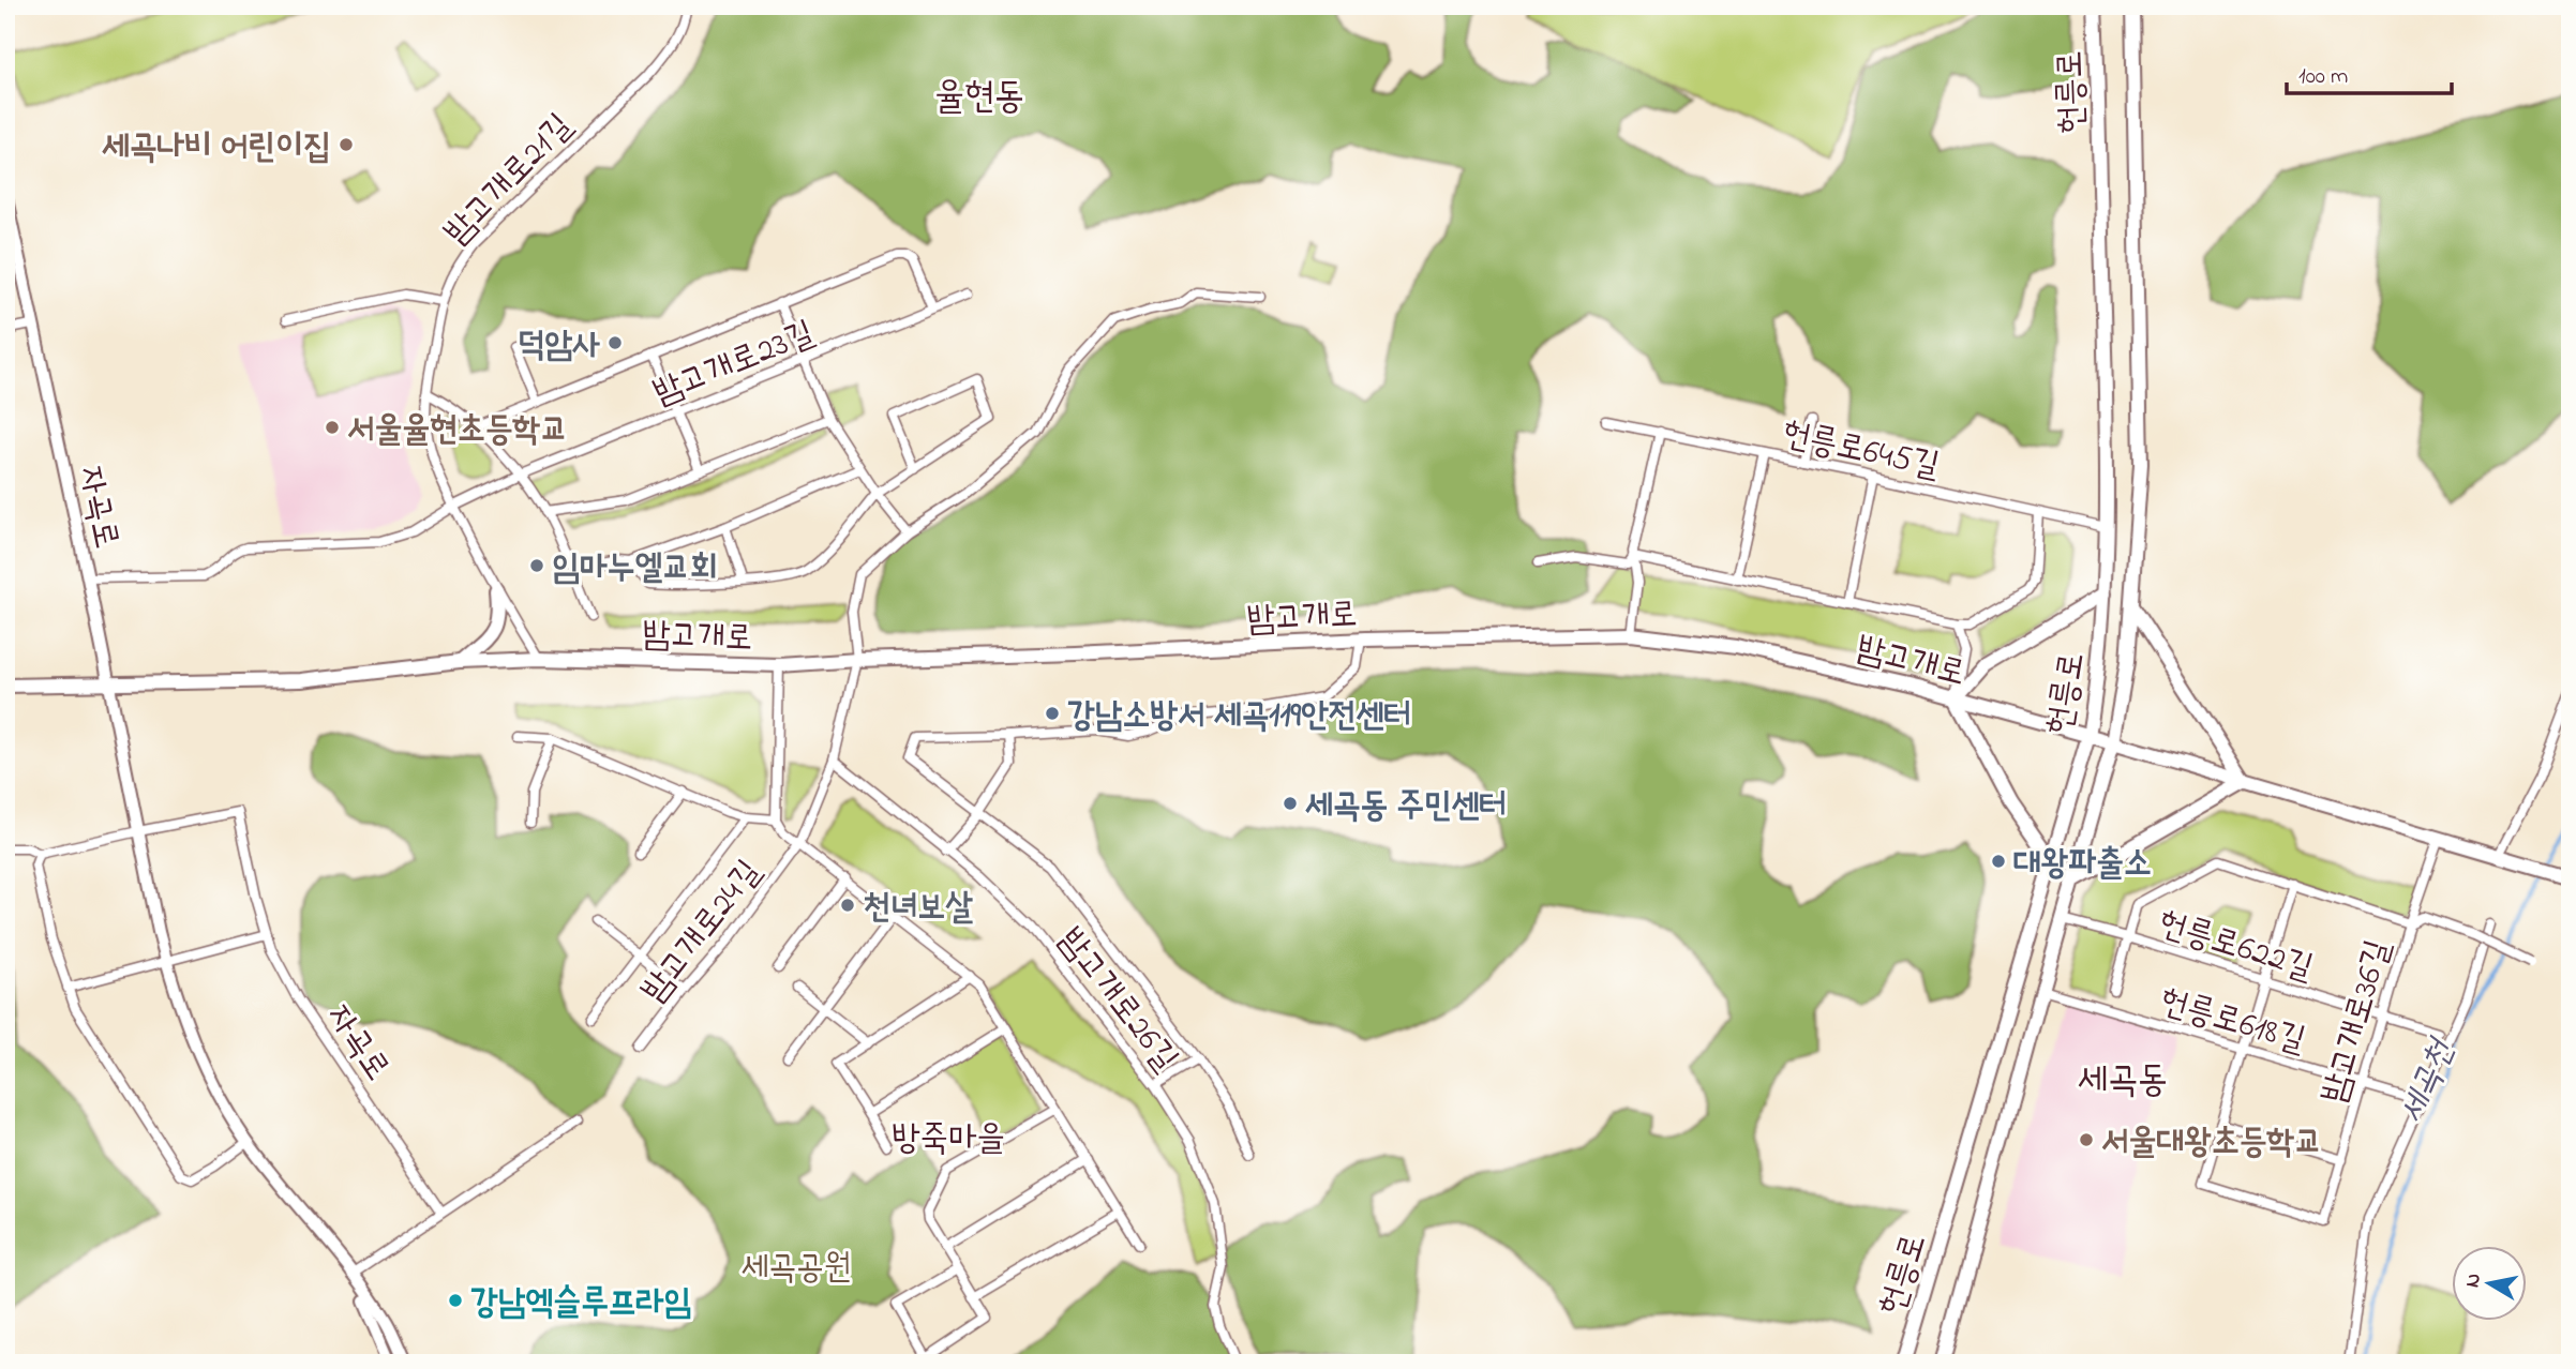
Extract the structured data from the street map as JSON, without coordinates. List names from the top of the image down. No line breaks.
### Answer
{"streets":{"main road":["헌릉로","자곡로","밤고개로"],"street":["밤고개로21길","밤고개로23길","헌릉로645길","밤고개로24길","헌릉로622길","밤고개로26길","헌릉로618길","밤고개로36길"]},"crossings":[["헌릉로","헌릉로645길"],["헌릉로","밤고개로"],["헌릉로","헌릉로622길"],["헌릉로","헌릉로618길"],["밤고개로21길","밤고개로23길"],["밤고개로21길","밤고개로"],["밤고개로23길","자곡로"],["자곡로","밤고개로"],["밤고개로","밤고개로24길"],["밤고개로","밤고개로36길"],["헌릉로622길","밤고개로36길"],["헌릉로618길","밤고개로36길"]],"districts":["율현동","세곡동","방죽마을"],"water":["세곡천"],"parks":["세곡공원"],"places":["세곡나비 어린이집","덕암사","서울율현초등학교","임마누엘교회","강남소방서 세곡119안전센터","세곡동 주민센터","대왕파출소","천녀보살","서울대왕초등학교","강남엑슬루프라임"],"scale_bar":"100 m","north":"left"}
